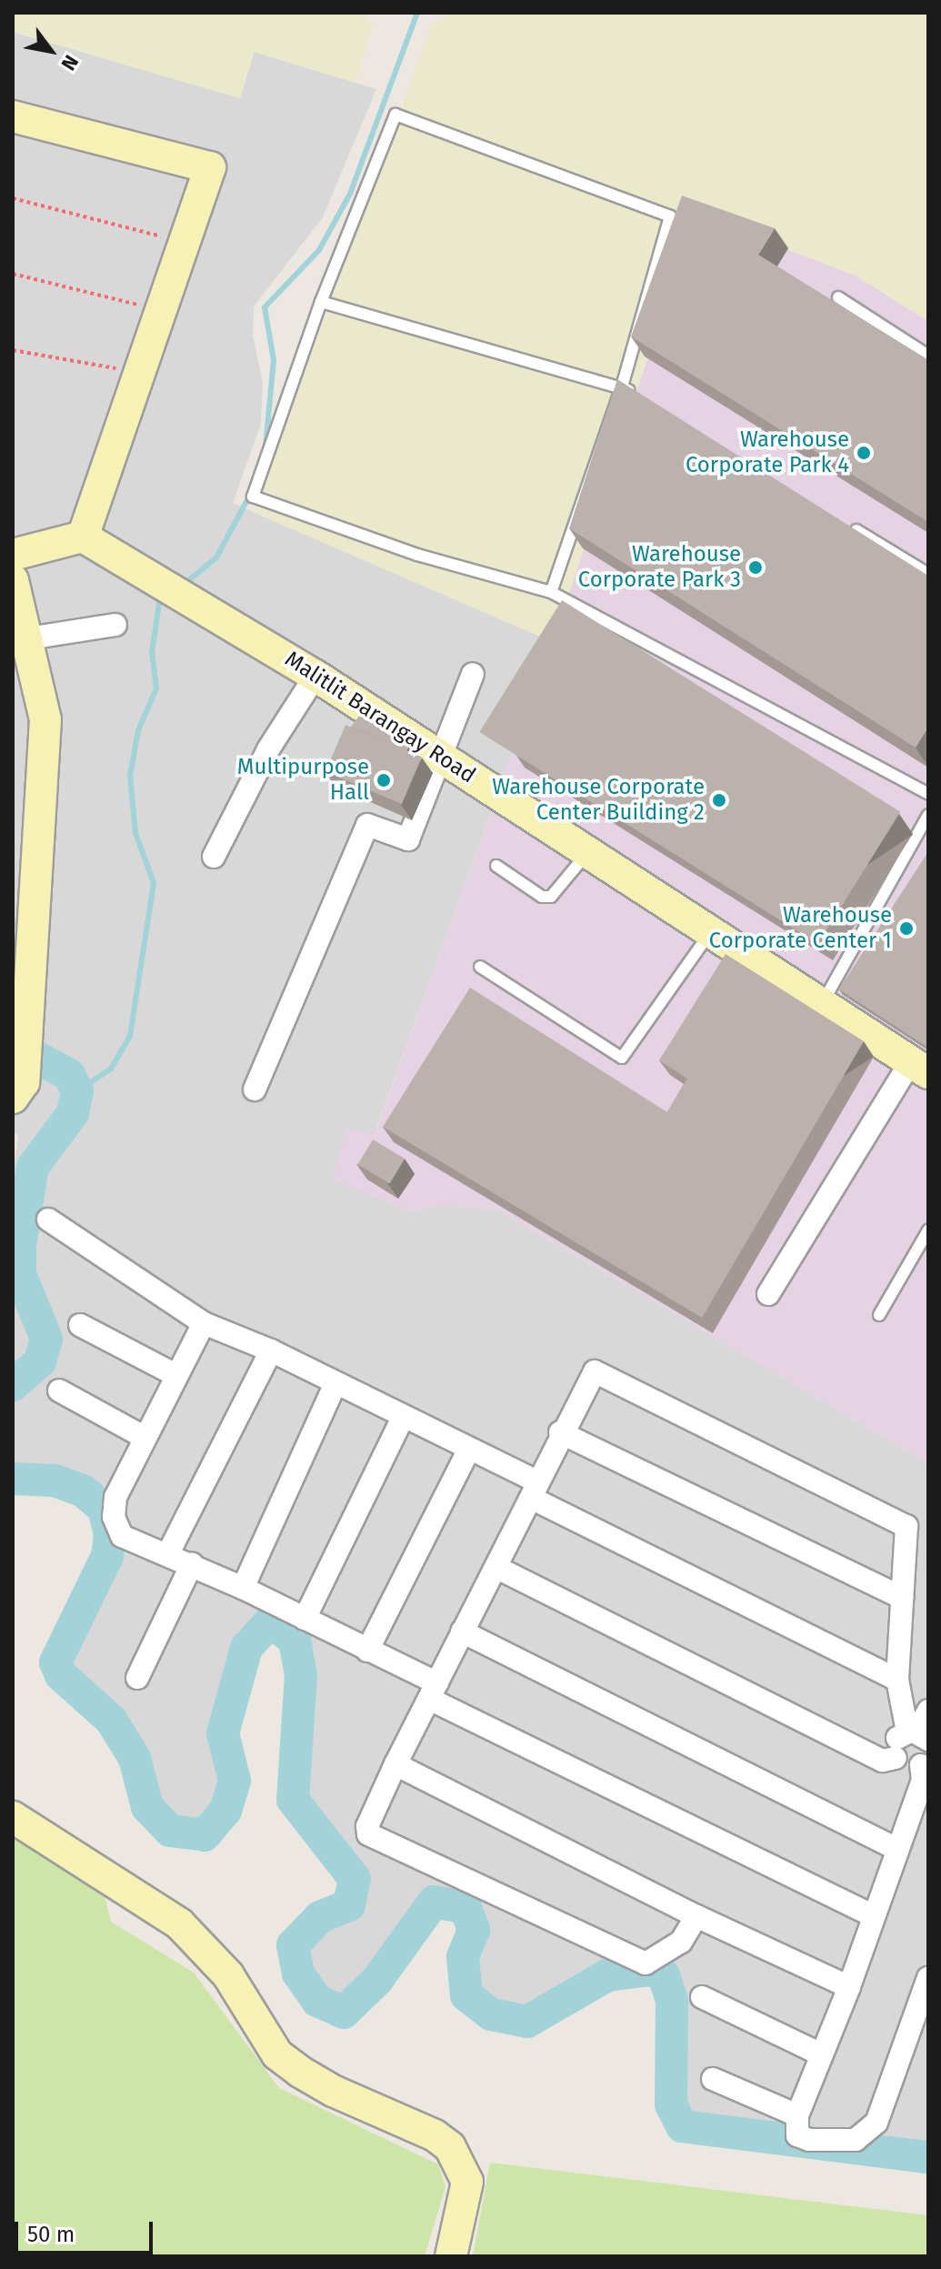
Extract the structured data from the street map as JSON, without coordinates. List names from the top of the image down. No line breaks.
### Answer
{"streets":{"street":["Malitlit Barangay Road"]},"places":["Warehouse Corporate Park 4","Warehouse Corporate Park 3","Multipurpose Hall","Warehouse Corporate Center Building 2","Warehouse Corporate Center 1"],"scale_bar":"50 m","north":"bottom right"}
